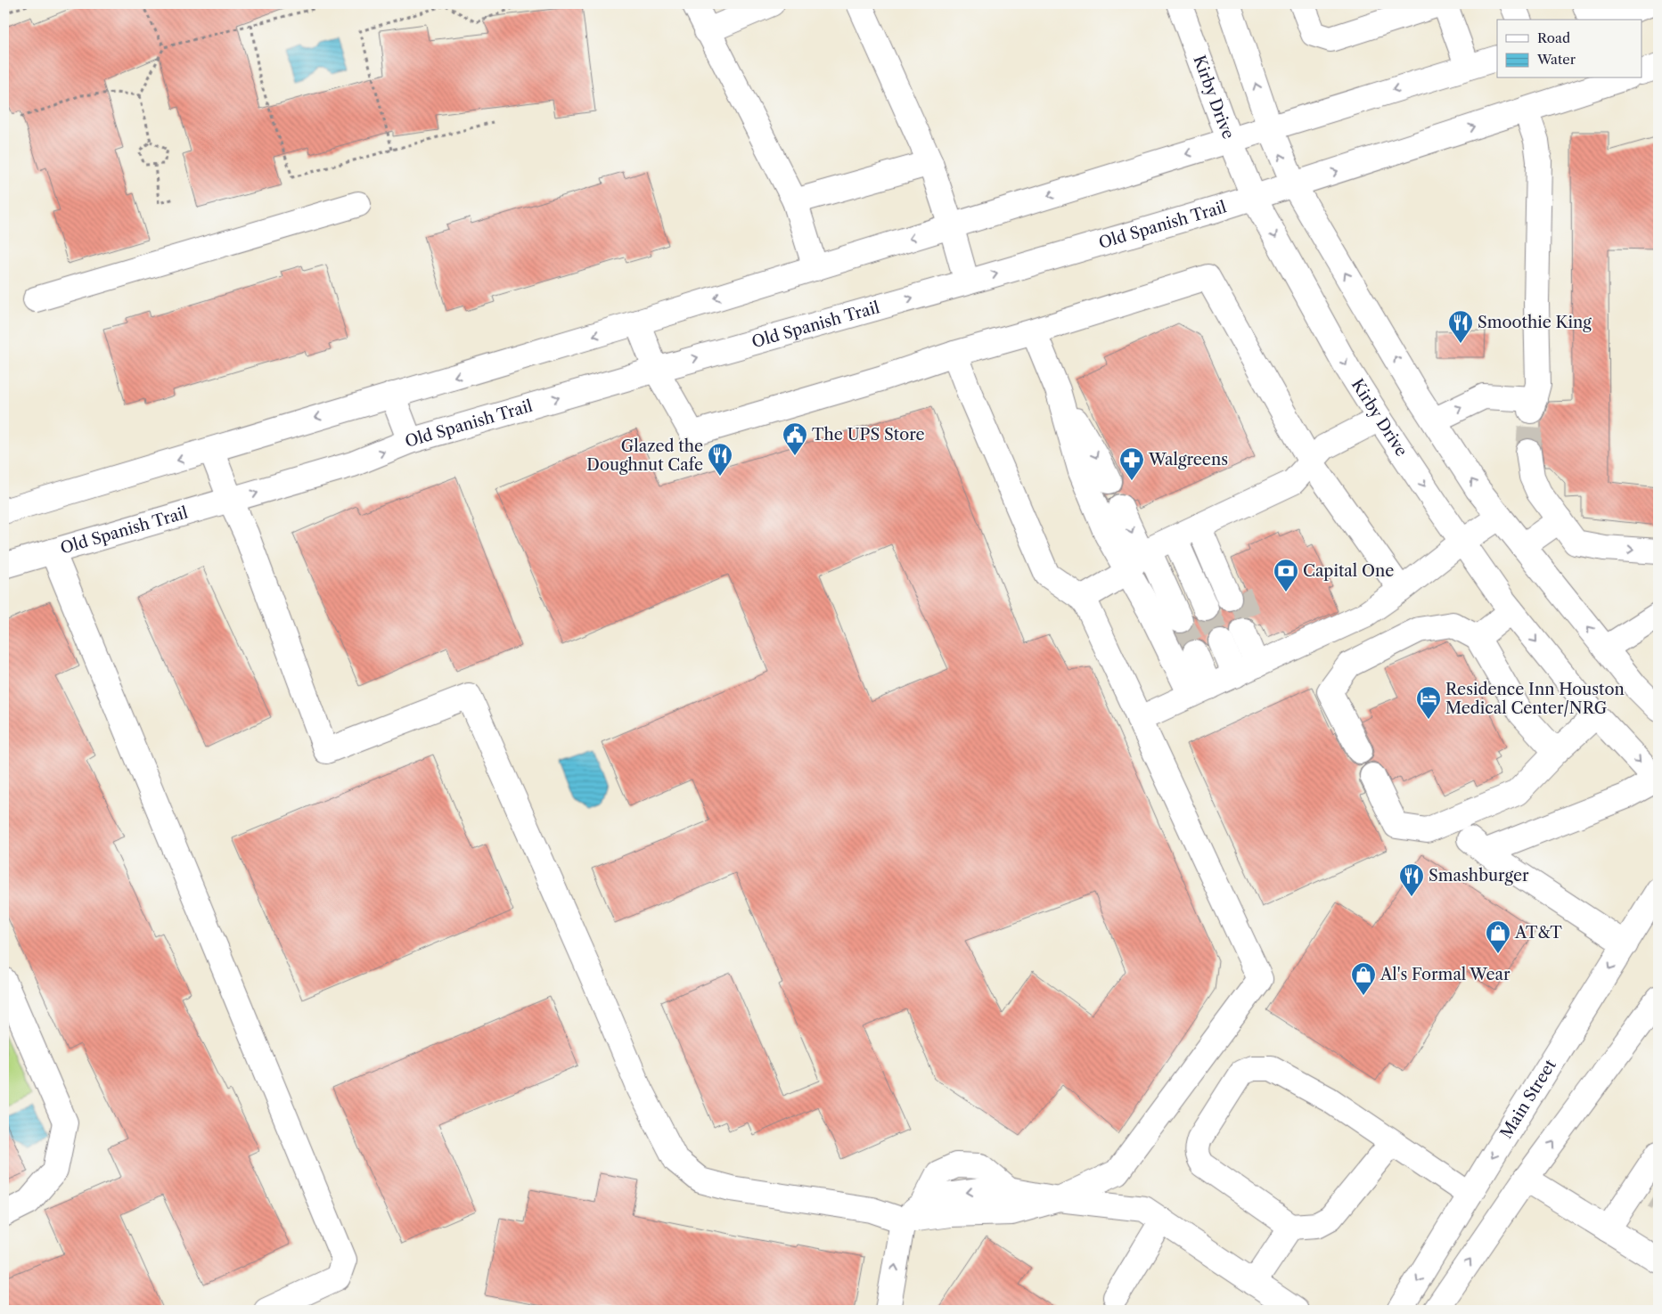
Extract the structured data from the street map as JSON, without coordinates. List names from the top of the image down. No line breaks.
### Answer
{"streets":{"main road":["Kirby Drive","Old Spanish Trail","Main Street"]},"crossings":[["Kirby Drive","Old Spanish Trail"]],"places":{"restaurant":["Smoothie King","Glazed the Doughnut Cafe","Smashburger"],"public building":["The UPS Store"],"pharmacy":["Walgreens"],"bank":["Capital One"],"hotel":["Residence Inn Houston Medical Center/NRG"],"shop":["AT&T","Al's Formal Wear"]},"legend":["Road","Water"]}
